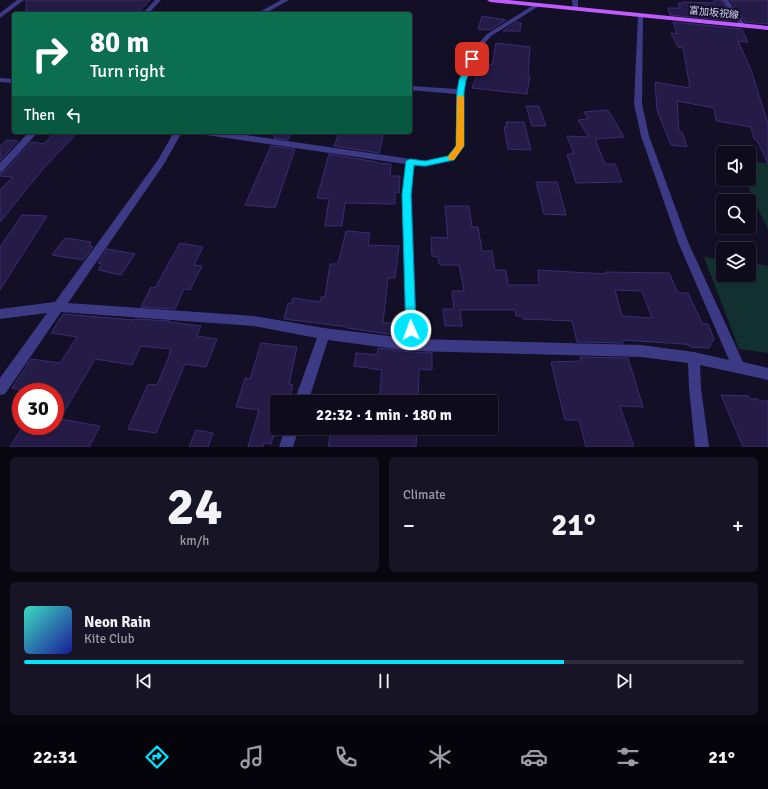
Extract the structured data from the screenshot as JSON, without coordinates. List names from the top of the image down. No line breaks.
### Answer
{"streets":{"main road":["富加坂祝線"]},"page":{"turn":["80 m","Turn right"],"then":"Then","limit":"30","trip":"22:32 · 1 min · 180 m","tile":[["24","km/h"],"Climate"],"heat":["−","21°","+"],"song":["Neon Rain","Kite Club"],"tabs":["22:31","21°"]}}
